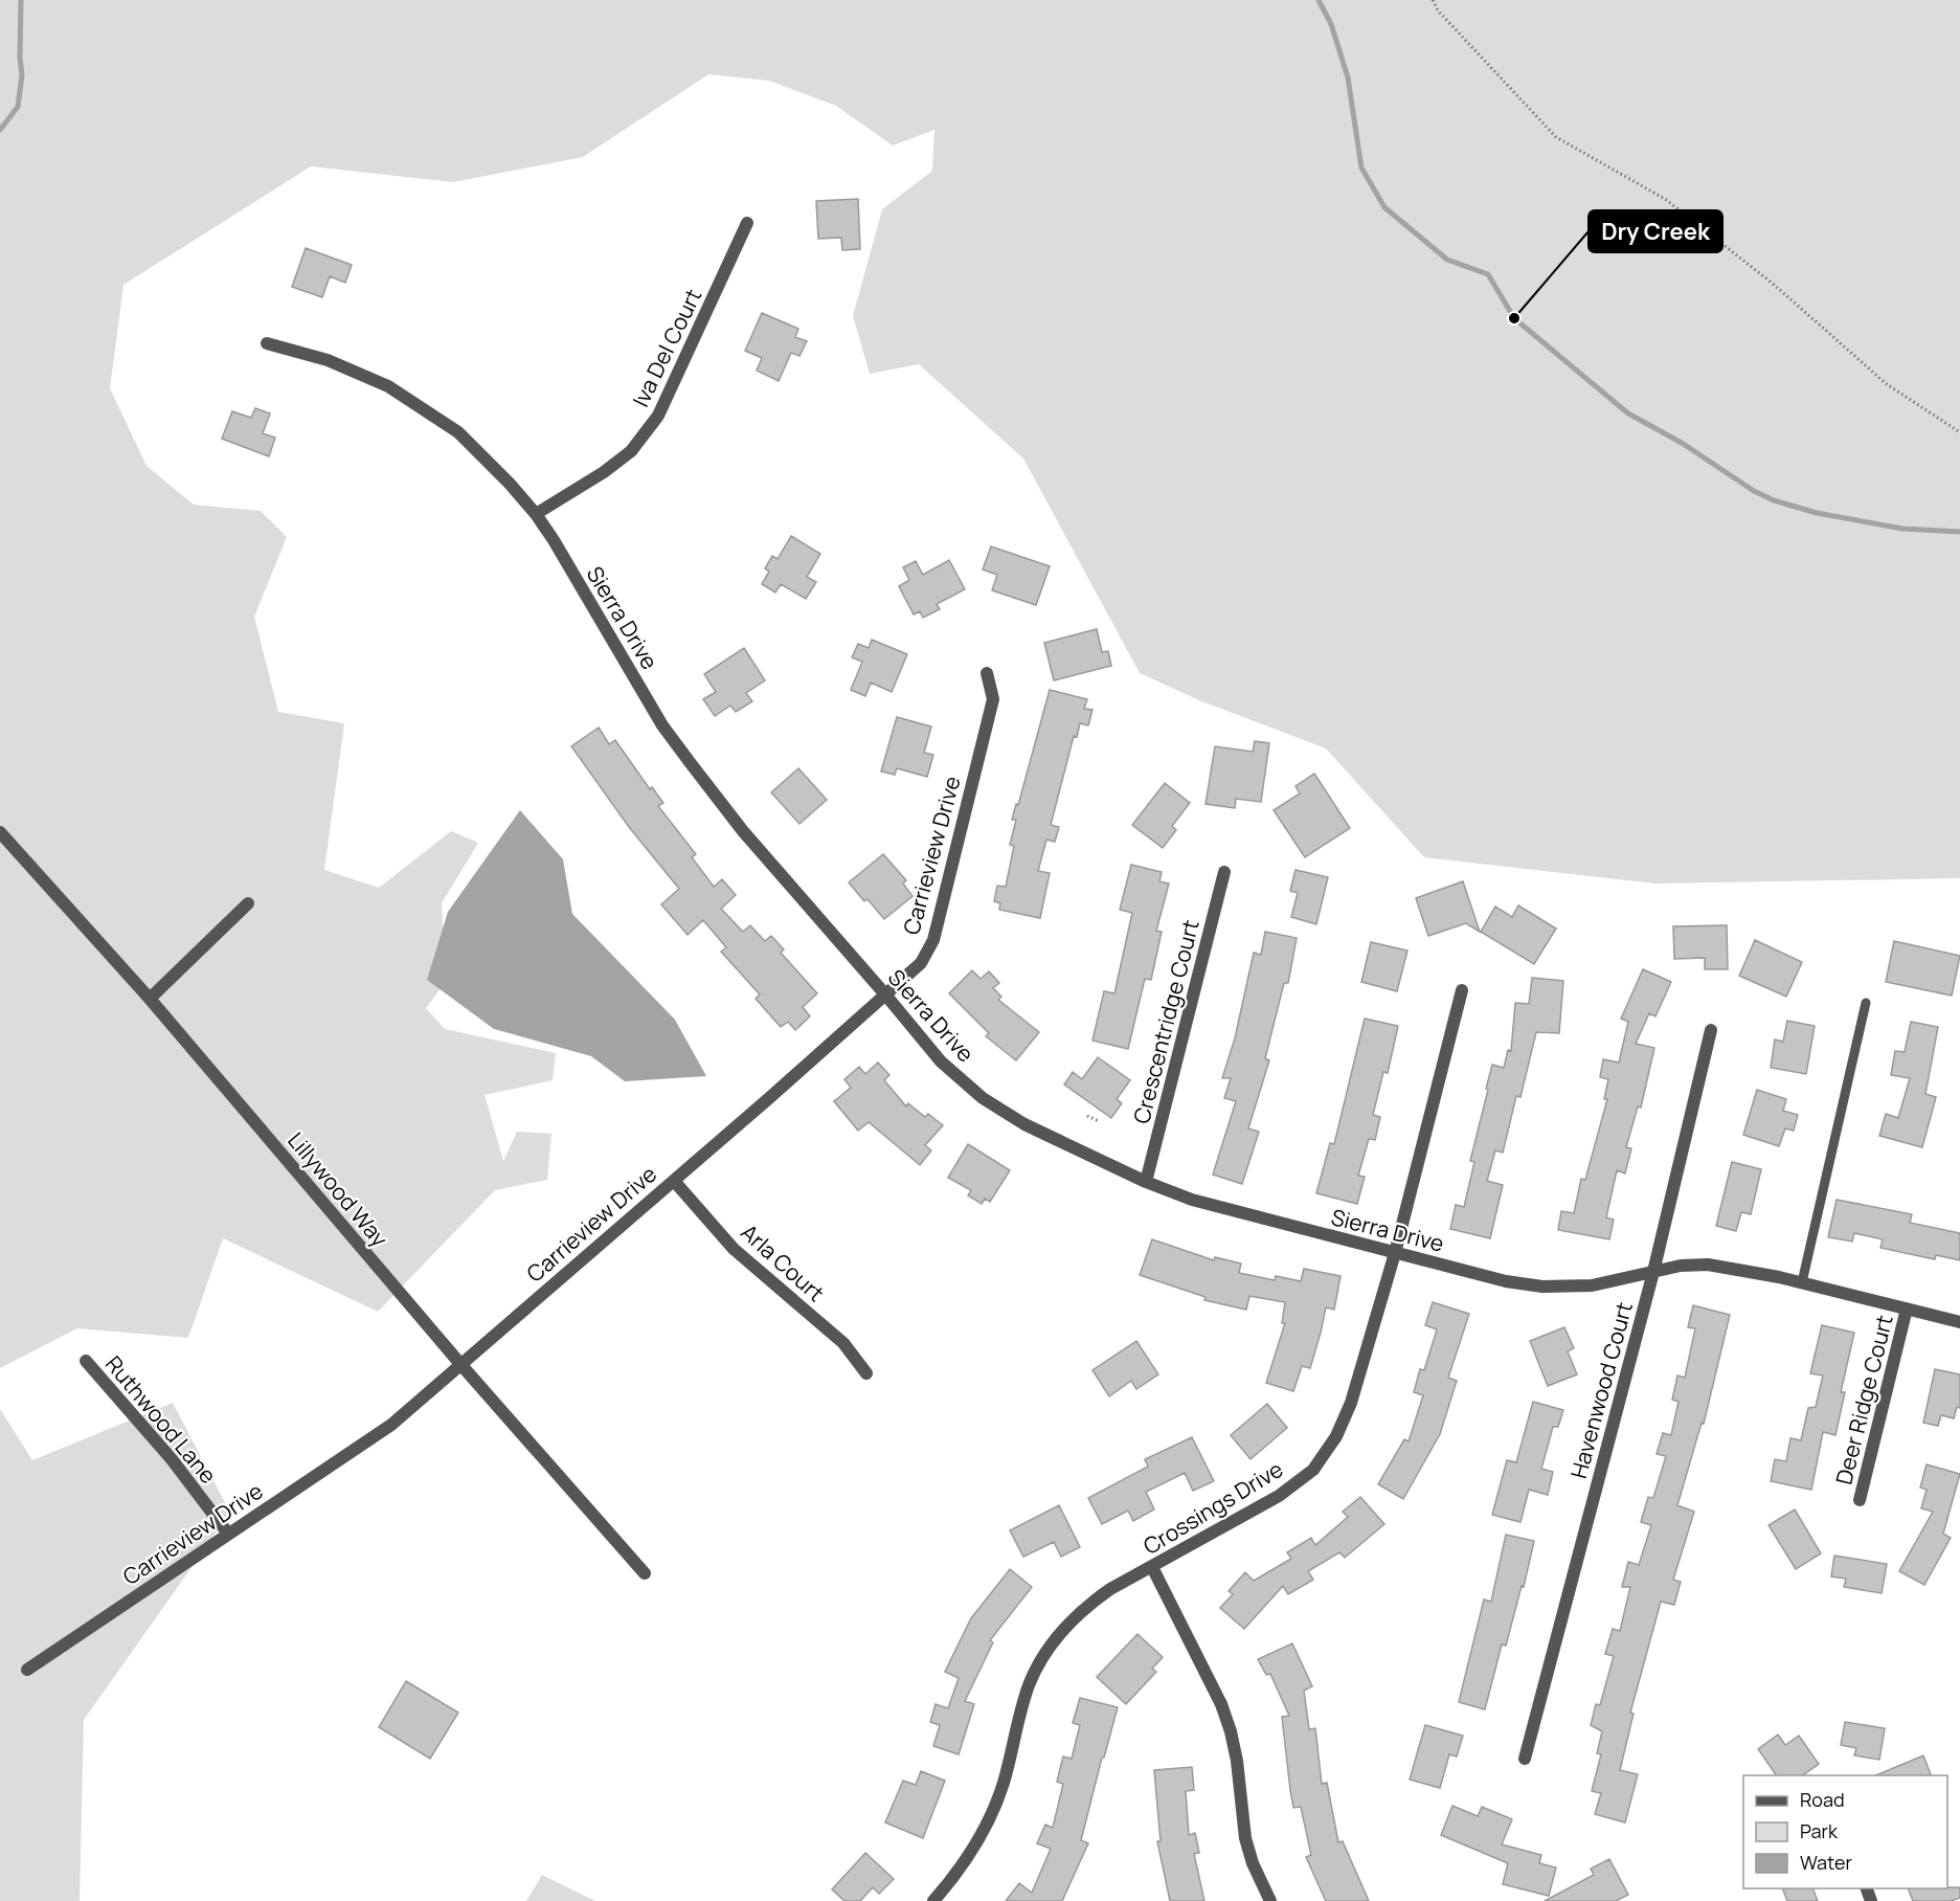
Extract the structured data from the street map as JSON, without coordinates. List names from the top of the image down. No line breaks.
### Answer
{"streets":{"street":["Iva Del Court","Sierra Drive","Carrieview Drive","Crescentridge Court","Lillywood Way","Arla Court","Havenwood Court","Deer Ridge Court","Ruthwood Lane","Crossings Drive"]},"crossings":[["Iva Del Court","Sierra Drive"],["Sierra Drive","Carrieview Drive"],["Sierra Drive","Crescentridge Court"],["Sierra Drive","Havenwood Court"],["Sierra Drive","Deer Ridge Court"],["Sierra Drive","Crossings Drive"],["Carrieview Drive","Lillywood Way"],["Carrieview Drive","Arla Court"],["Carrieview Drive","Ruthwood Lane"]],"places":["Dry Creek"],"legend":["Road","Park","Water"]}
